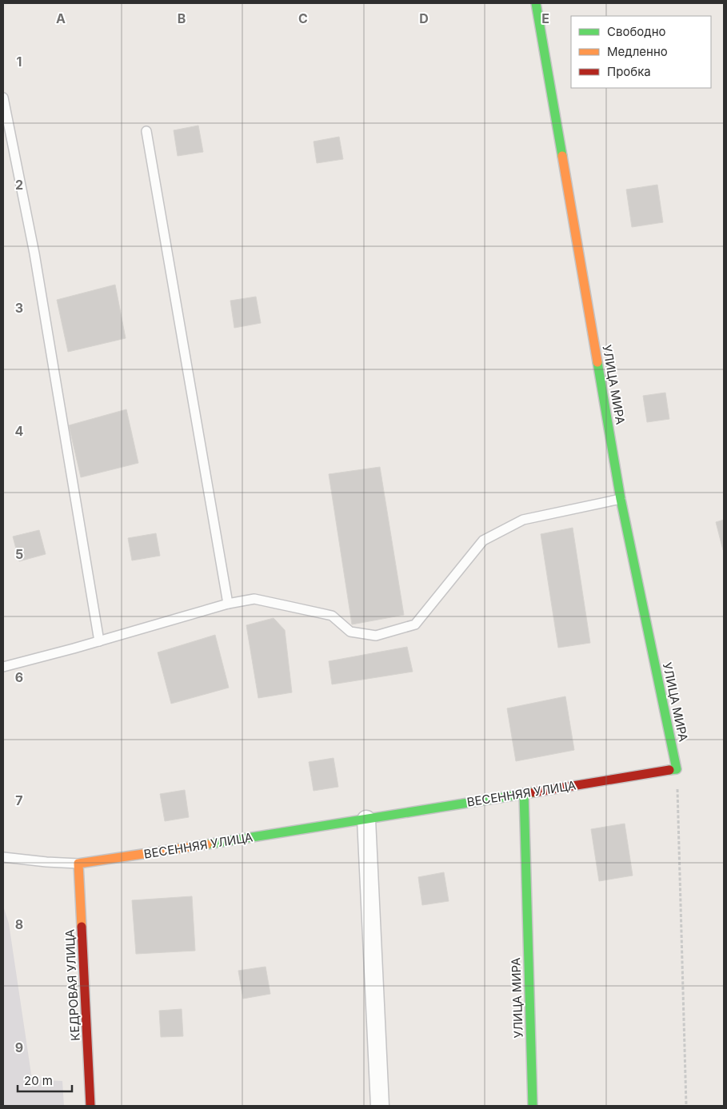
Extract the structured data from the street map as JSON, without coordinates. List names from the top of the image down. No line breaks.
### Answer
{"streets":{"street":["УЛИЦА МИРА","ВЕСЕННЯЯ УЛИЦА","КЕДРОВАЯ УЛИЦА"]},"crossings":[["УЛИЦА МИРА","ВЕСЕННЯЯ УЛИЦА"],["ВЕСЕННЯЯ УЛИЦА","КЕДРОВАЯ УЛИЦА"]],"legend":["Свободно","Медленно","Пробка"],"scale_bar":"20 m","grid":{"columns":["A","B","C","D","E"],"rows":["1","2","3","4","5","6","7","8","9"]}}
